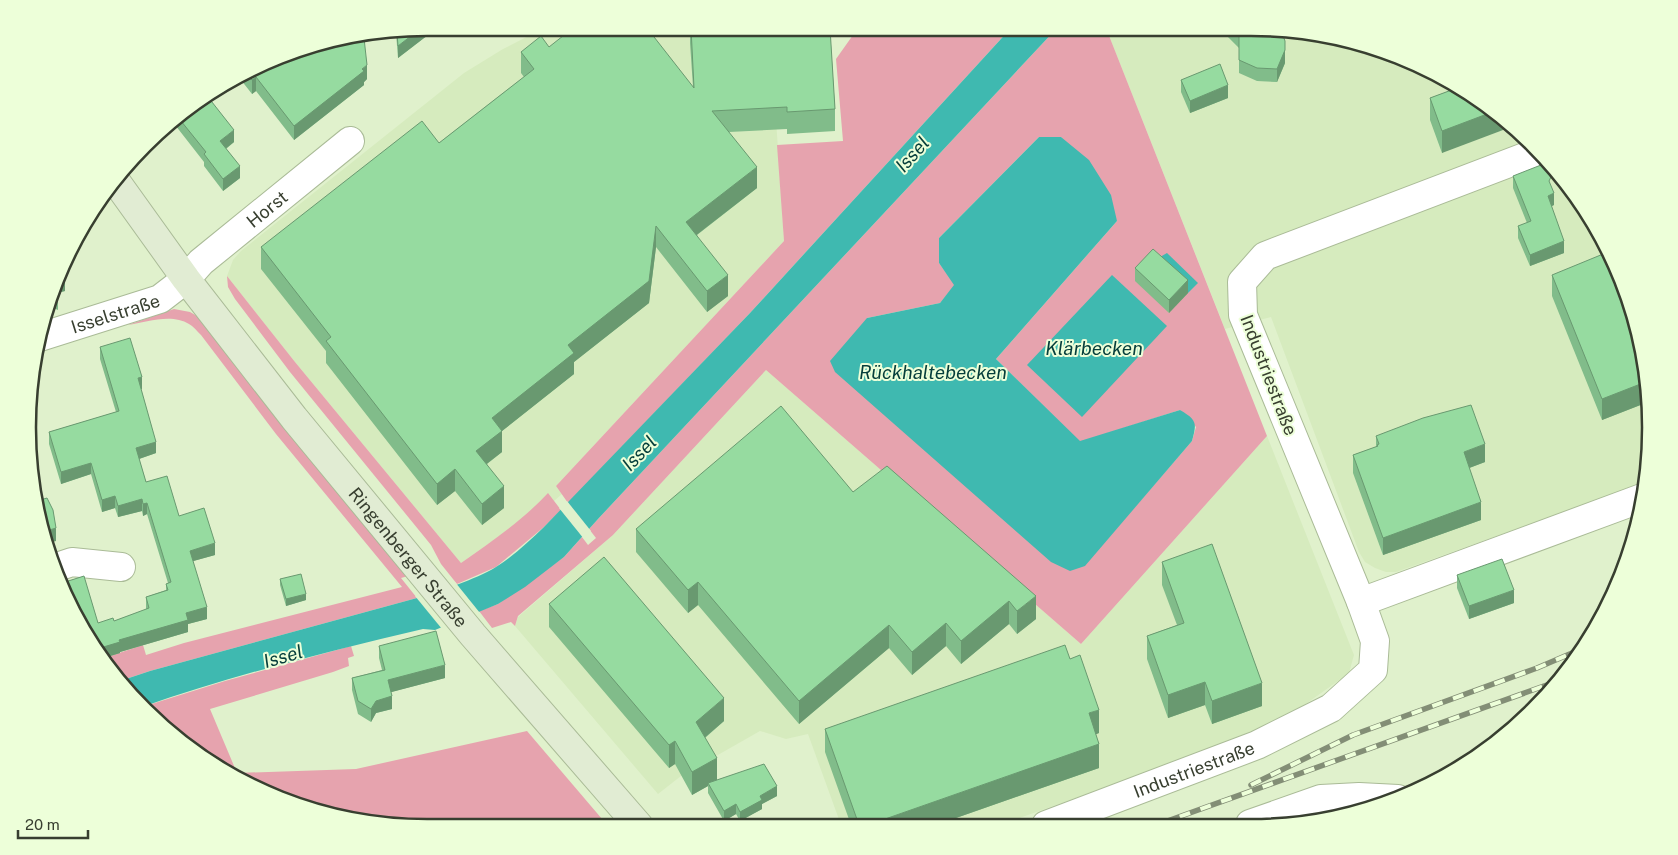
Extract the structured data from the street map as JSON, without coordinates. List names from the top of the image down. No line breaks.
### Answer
{"streets":{"main road":["Ringenberger Straße"],"street":["Horst","Isselstraße","Industriestraße"]},"crossings":[["Horst","Isselstraße"],["Horst","Ringenberger Straße"],["Isselstraße","Ringenberger Straße"]],"water":["Issel","Klärbecken","Rückhaltebecken"],"scale_bar":"20 m"}
